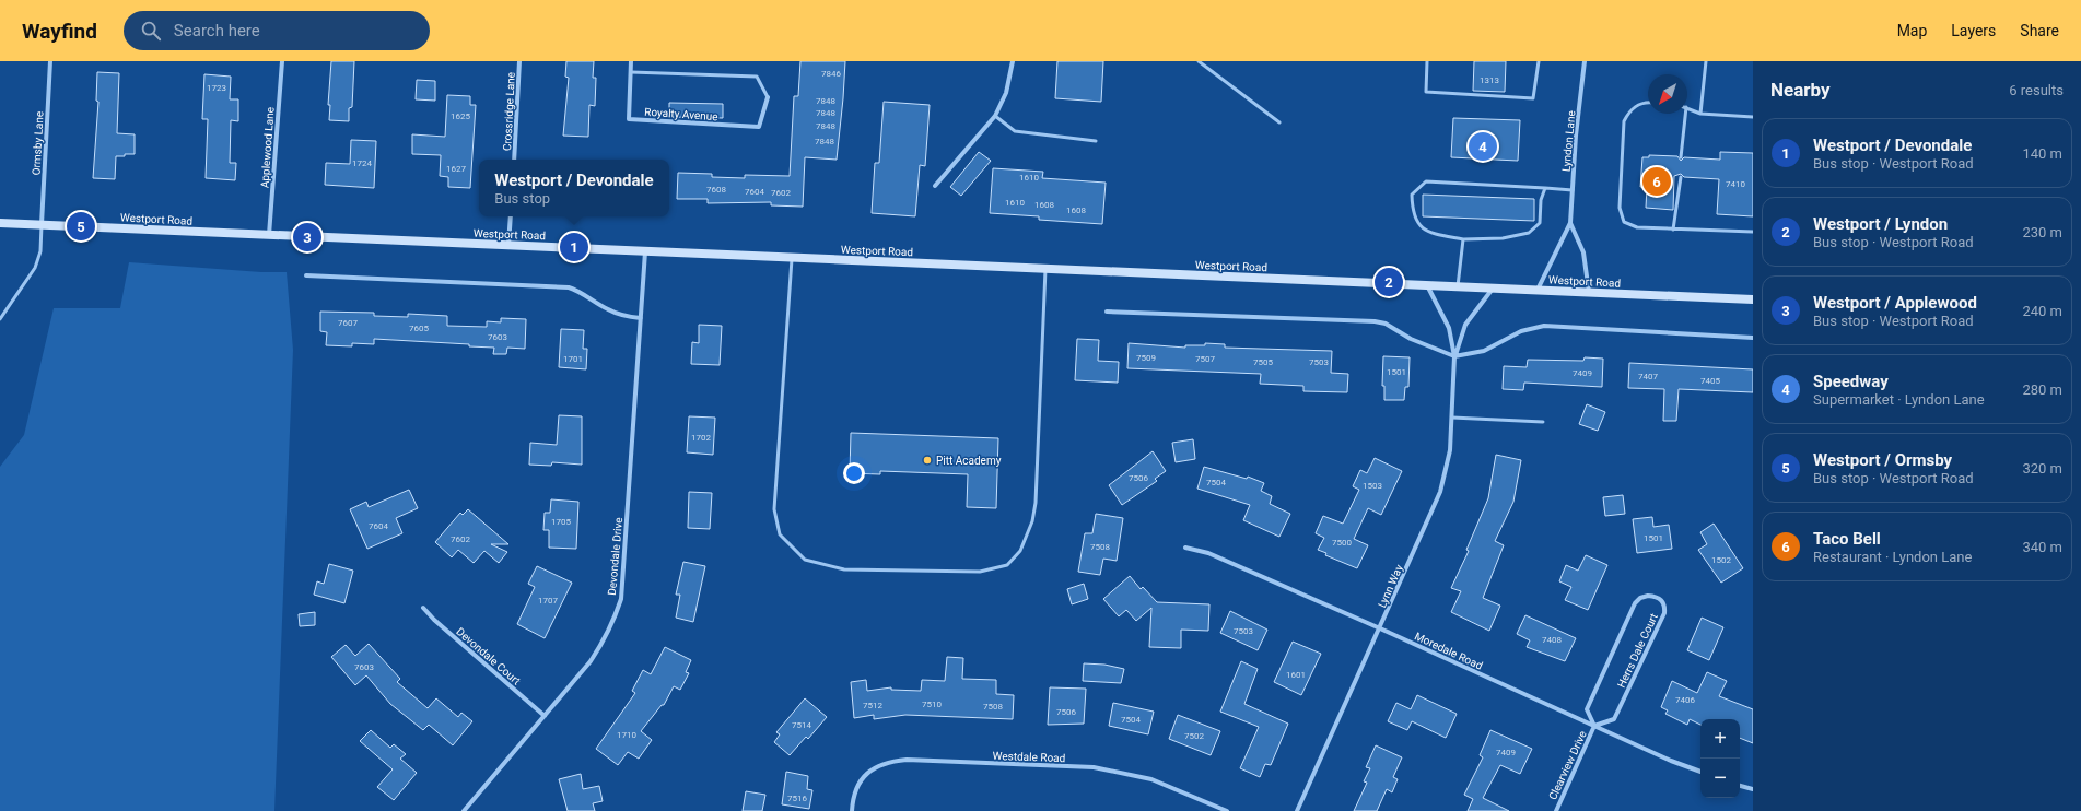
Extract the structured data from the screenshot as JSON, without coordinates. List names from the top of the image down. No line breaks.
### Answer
{"streets":{"main road":["Westport Road"],"street":["Crossridge Lane","Royalty Avenue","Lyndon Lane","Ormsby Lane","Applewood Lane","Devondale Drive","Lynn Way","Moredale Road","Herrs Dale Court","Devondale Court","Westdale Road","Clearview Drive"]},"crossings":[["Lyndon Lane","Westport Road"],["Ormsby Lane","Westport Road"],["Applewood Lane","Westport Road"],["Westport Road","Devondale Drive"],["Westport Road","Lynn Way"],["Devondale Drive","Devondale Court"],["Lynn Way","Moredale Road"],["Moredale Road","Herrs Dale Court"],["Moredale Road","Clearview Drive"],["Herrs Dale Court","Clearview Drive"]],"places":["Pitt Academy"],"house_numbers":["7846","1313","1723","7848","7848","1625","7848","7848","1724","1627","1610","7410","7608","7604","7602","1610","1608","1608","7607","7605","7603","7509","1701","7507","7505","7503","1501","7409","7407","7405","1702","7506","7504","1503","1705","7604","1501","7602","7500","7508","1502","1707","7503","7408","7603","1601","7406","7510","7512","7508","7506","7504","7514","1710","7502","7409","7516"],"north":"bottom left","page":{"header":"Wayfind","search":"Search here","nav":["Map","Layers","Share"],"heading":["Nearby","6 results"],"list":[{"mark":"1","name":"Westport / Devondale","note":"Bus stop · Westport Road","value":"140 m"},{"mark":"2","name":"Westport / Lyndon","note":"Bus stop · Westport Road","value":"230 m"},{"mark":"3","name":"Westport / Applewood","note":"Bus stop · Westport Road","value":"240 m"},{"mark":"4","name":"Speedway","note":"Supermarket · Lyndon Lane","value":"280 m"},{"mark":"5","name":"Westport / Ormsby","note":"Bus stop · Westport Road","value":"320 m"},{"mark":"6","name":"Taco Bell","note":"Restaurant · Lyndon Lane","value":"340 m"}],"pins":["4","6","5","3","1","2"],"popup":["Westport / Devondale","Bus stop"],"map_buttons":["+","−"]}}
